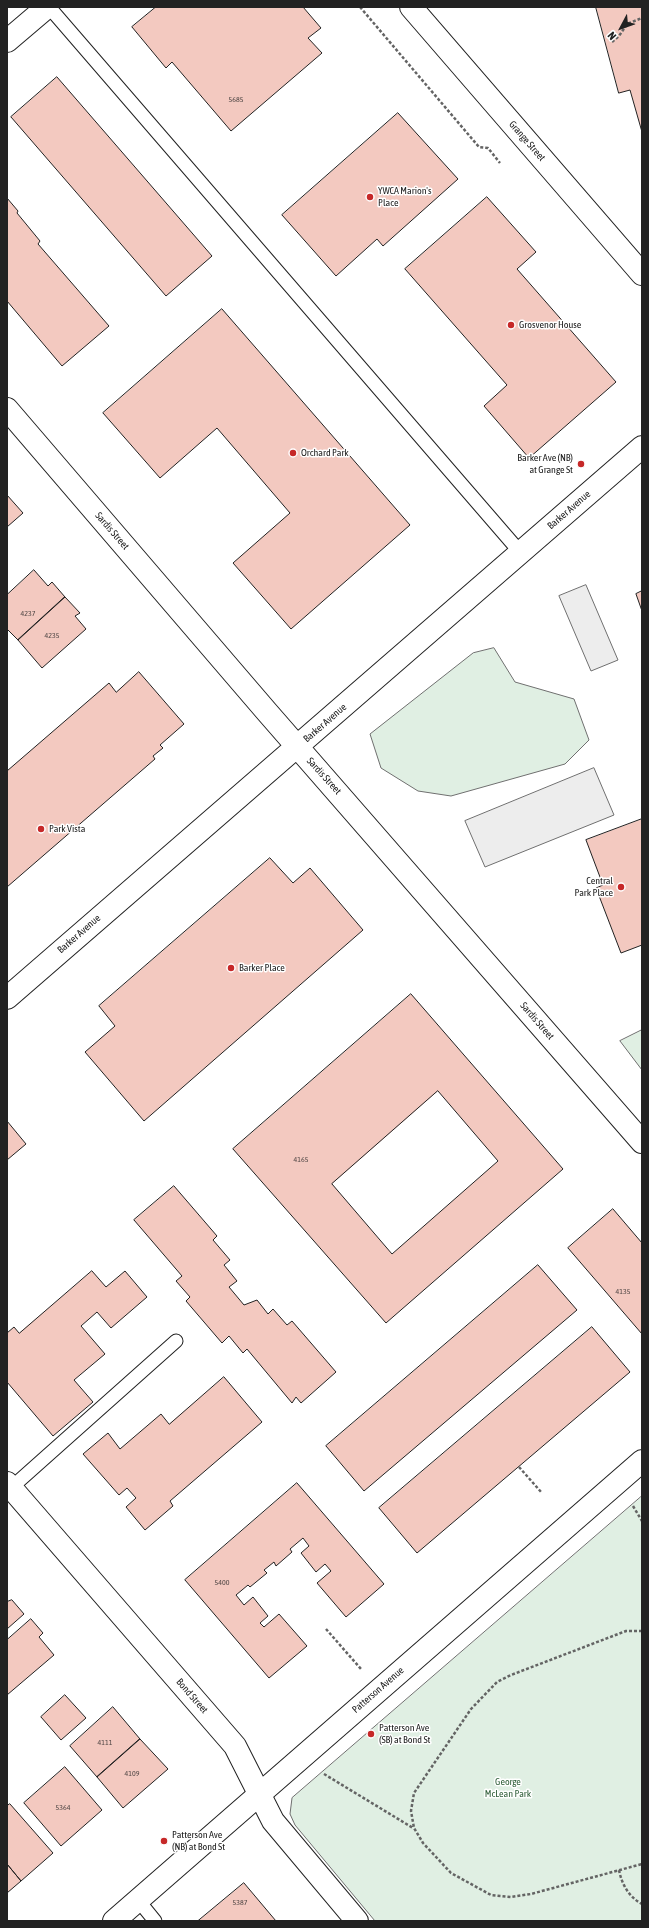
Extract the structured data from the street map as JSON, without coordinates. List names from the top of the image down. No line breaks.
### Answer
{"streets":{"street":["Grange Street","Barker Avenue","Sardis Street","Patterson Avenue","Bond Street"]},"crossings":[["Barker Avenue","Sardis Street"],["Patterson Avenue","Bond Street"]],"parks":["George McLean Park"],"places":["YWCA Marion's Place","Grosvenor House","Orchard Park","Barker Ave (NB) at Grange St","Park Vista","Central Park Place","Barker Place","Patterson Ave (SB) at Bond St","Patterson Ave (NB) at Bond St"],"house_numbers":["5685","4237","4235","4165","4135","5400","4111","4109","5364","5387"],"north":"bottom left"}
